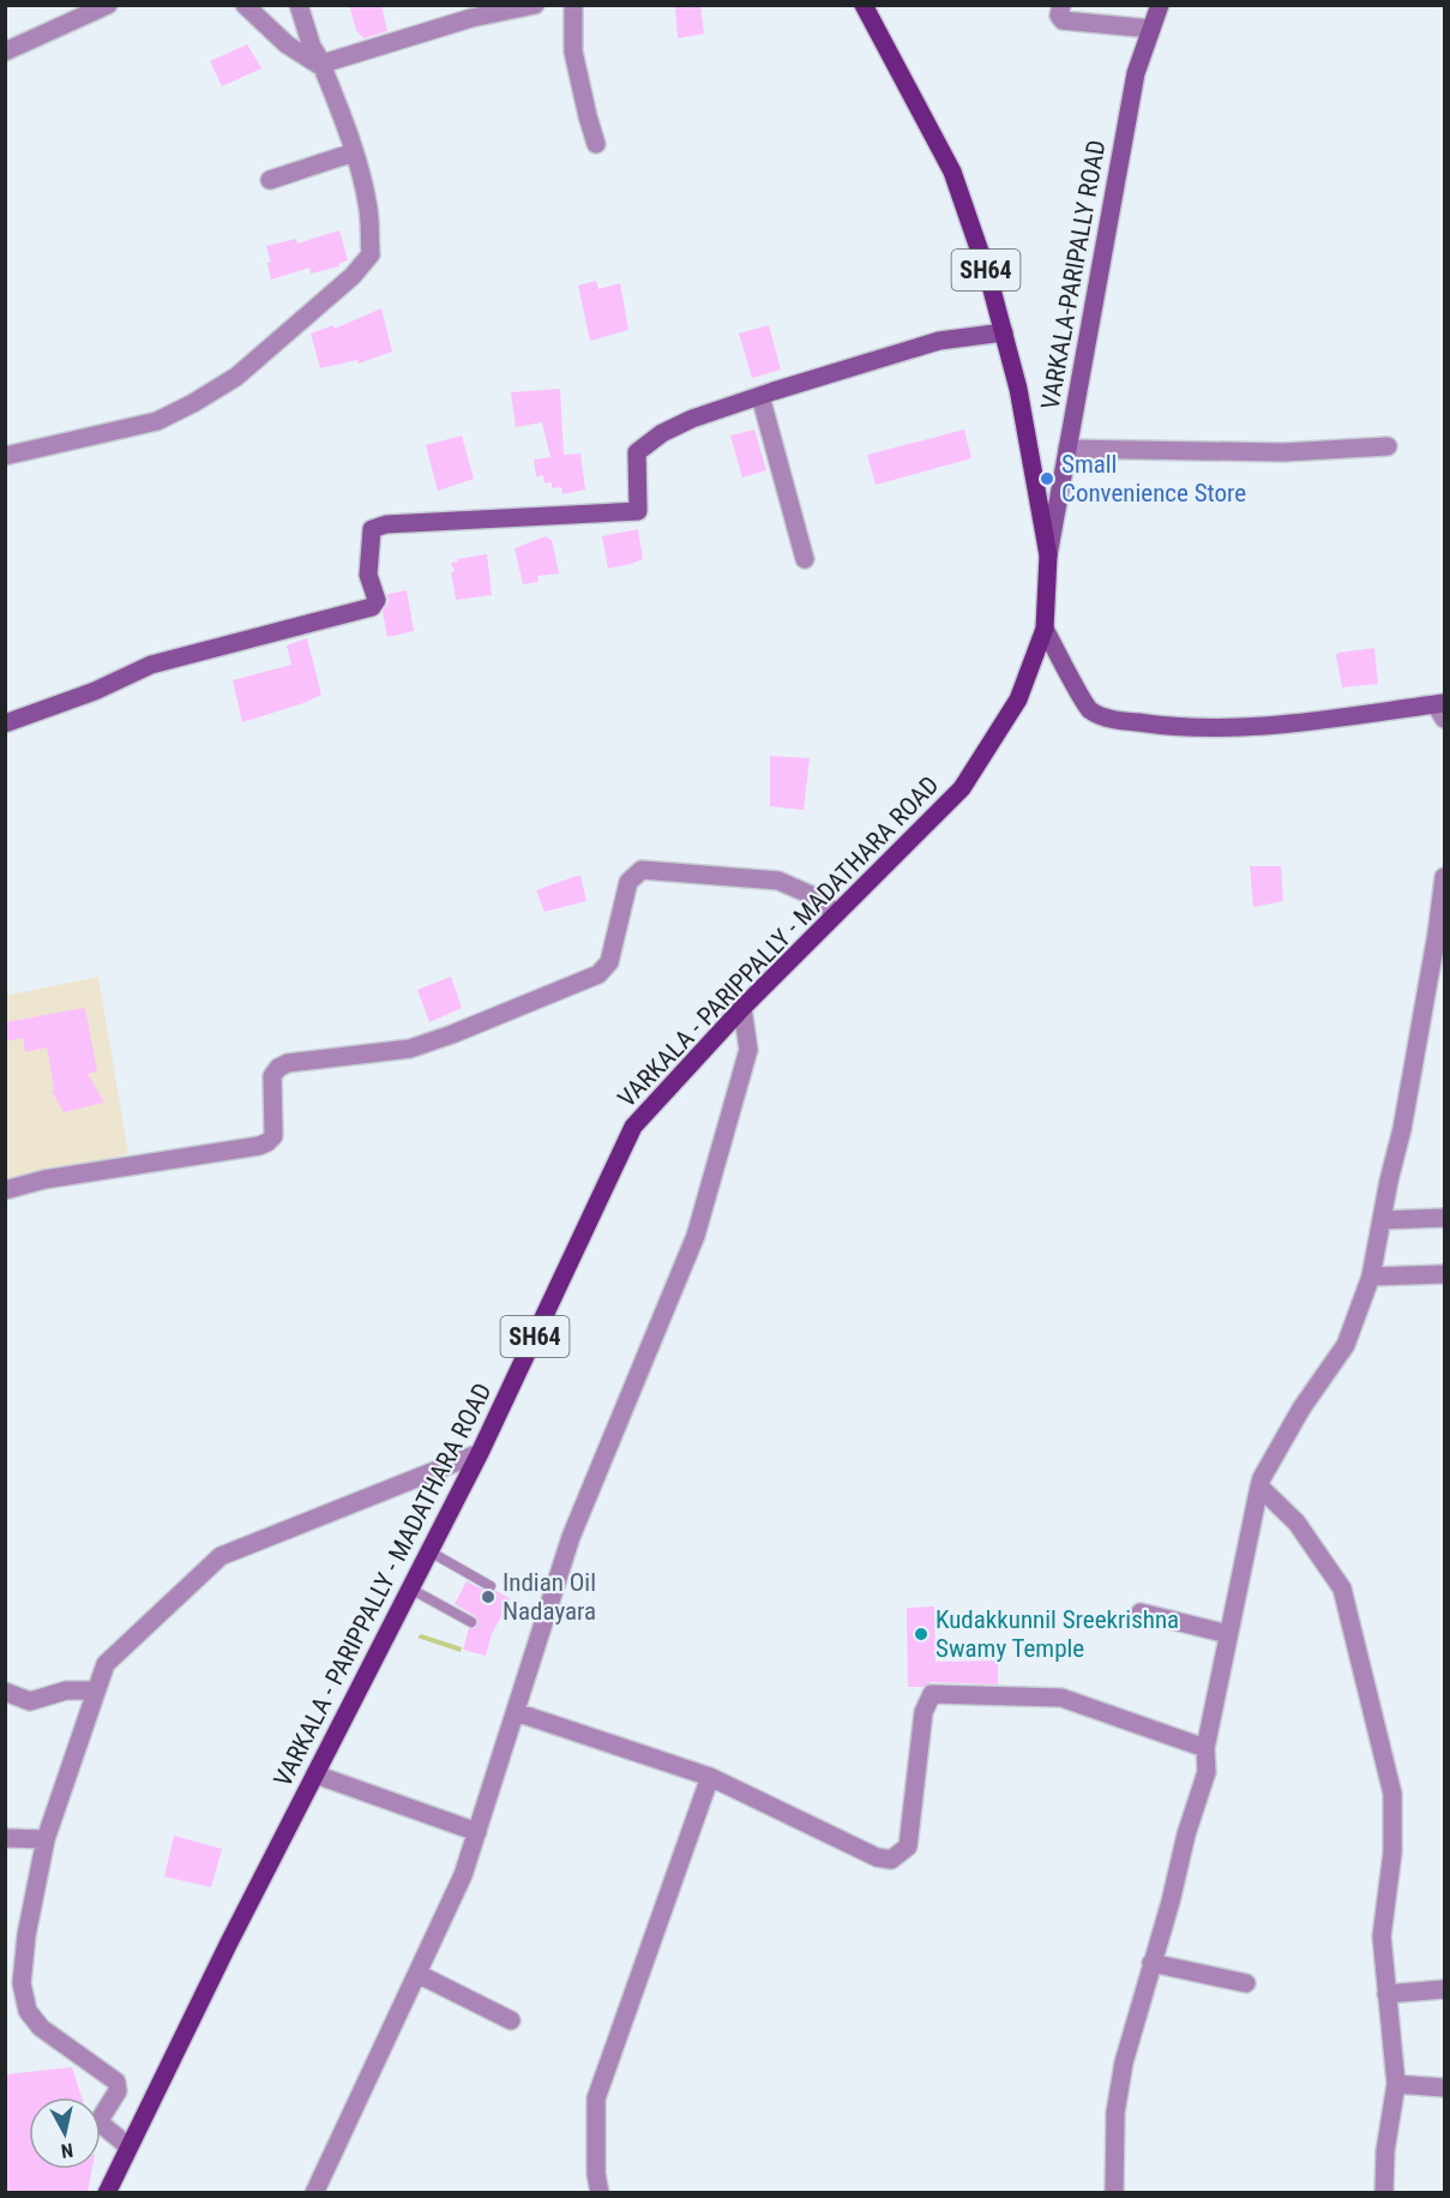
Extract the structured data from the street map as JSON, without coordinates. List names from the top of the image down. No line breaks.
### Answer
{"streets":{"main road":["SH64","VARKALA-PARIPALLY ROAD","VARKALA - PARIPPALLY - MADATHARA ROAD"]},"crossings":[["VARKALA-PARIPALLY ROAD","VARKALA - PARIPPALLY - MADATHARA ROAD"]],"places":["Small Convenience Store","Indian Oil Nadayara","Kudakkunnil Sreekrishna Swamy Temple"],"north":"bottom"}
